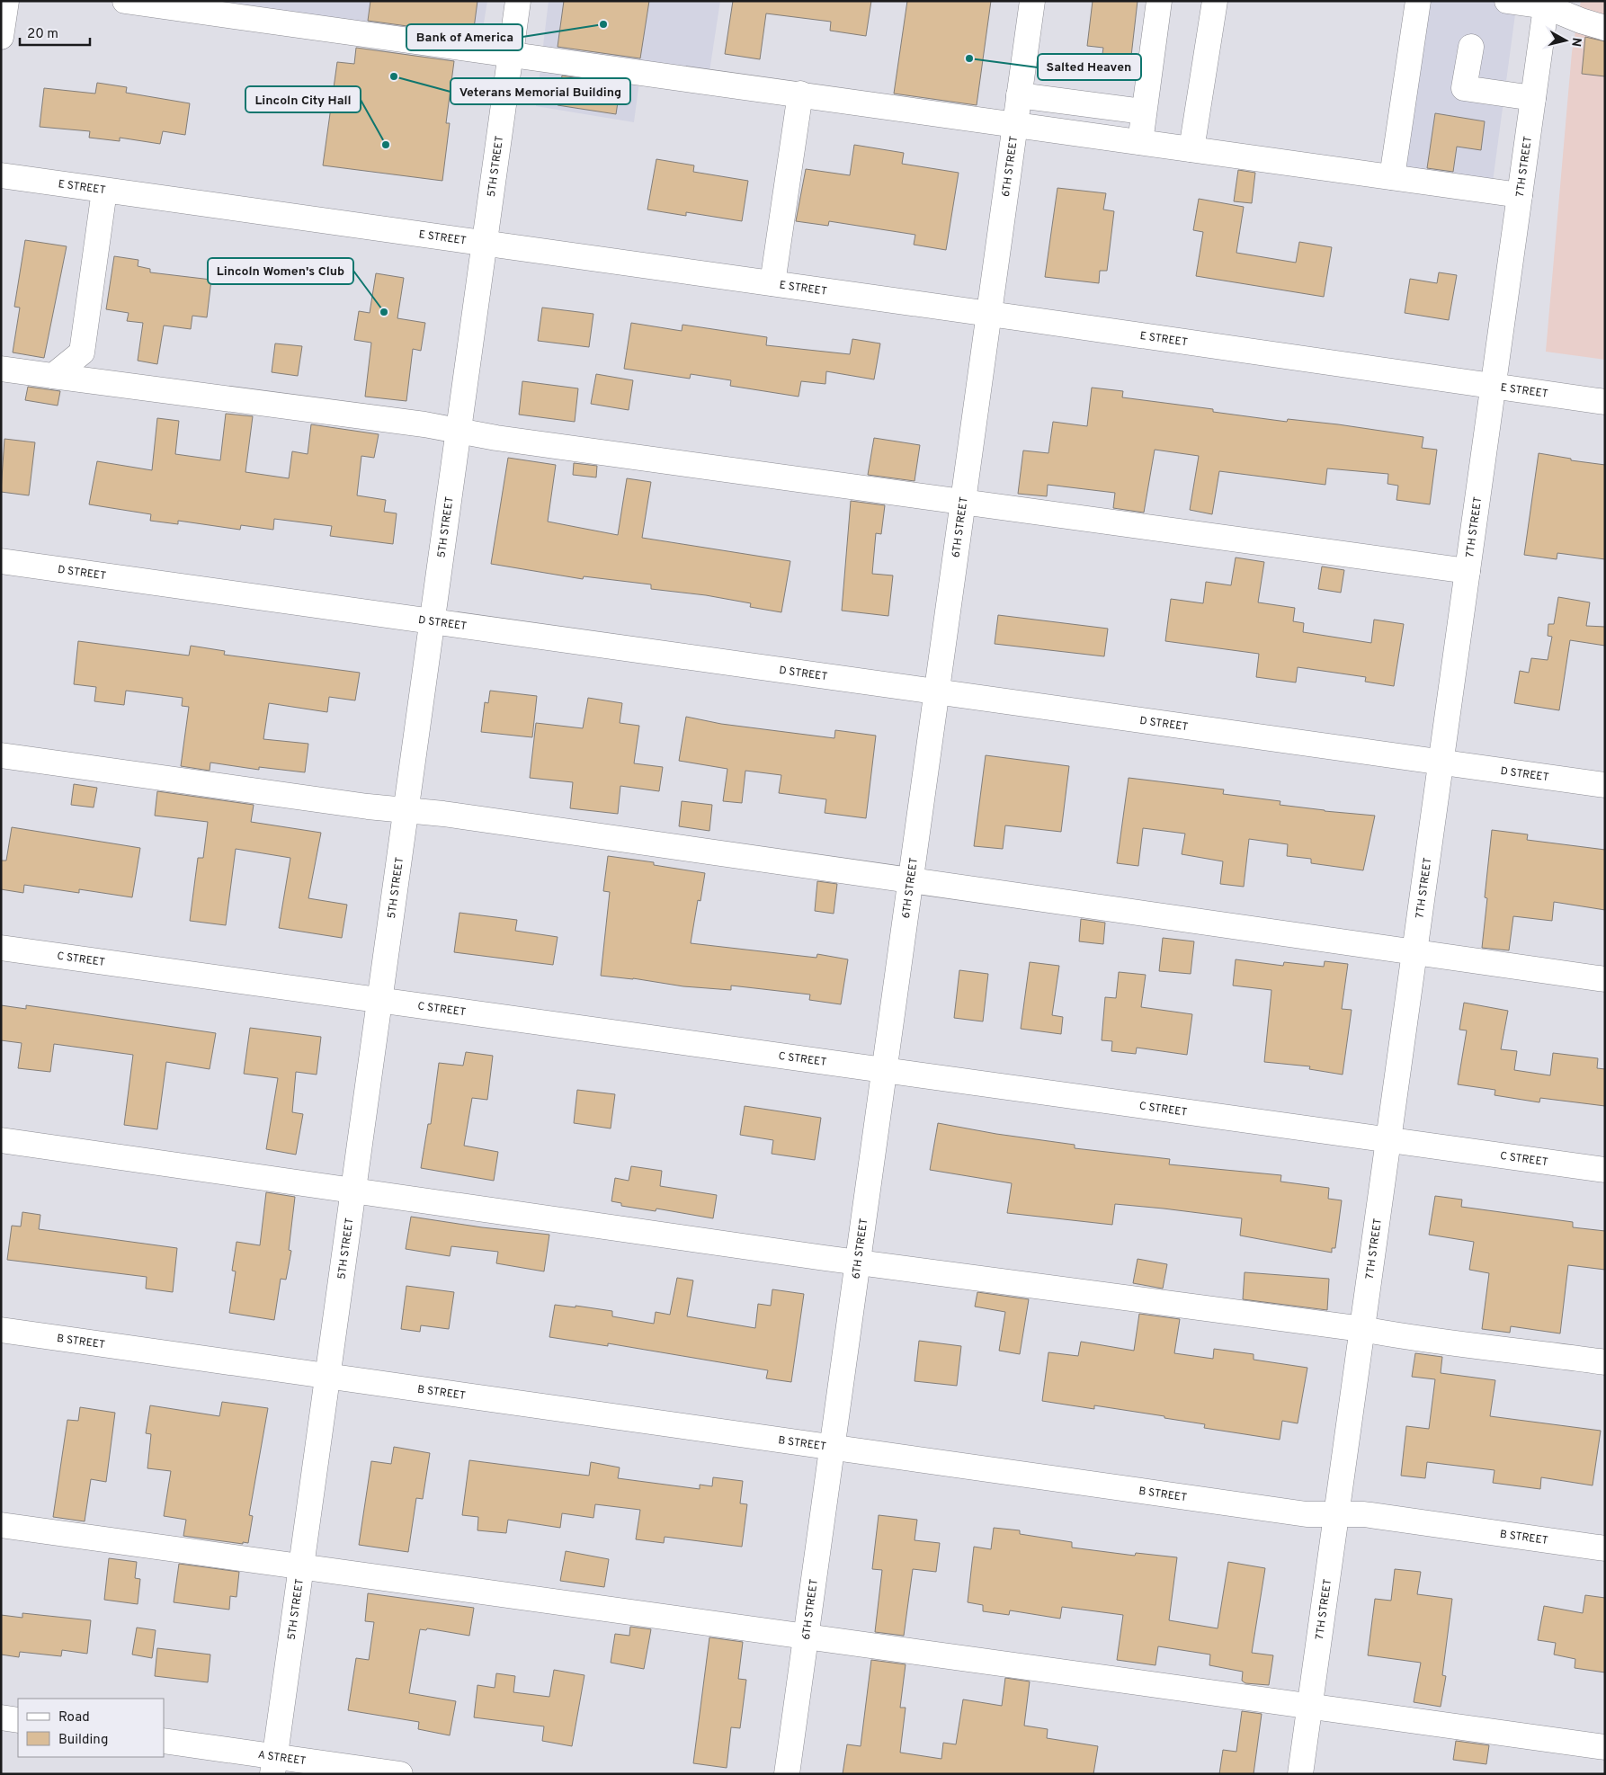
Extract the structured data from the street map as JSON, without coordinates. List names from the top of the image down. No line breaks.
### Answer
{"streets":{"street":["5TH STREET","6TH STREET","7TH STREET","E STREET","D STREET","C STREET","B STREET","A STREET"]},"crossings":[["5TH STREET","E STREET"],["5TH STREET","D STREET"],["5TH STREET","C STREET"],["5TH STREET","B STREET"],["5TH STREET","A STREET"],["6TH STREET","E STREET"],["6TH STREET","D STREET"],["6TH STREET","C STREET"],["6TH STREET","B STREET"],["7TH STREET","E STREET"],["7TH STREET","D STREET"],["7TH STREET","C STREET"],["7TH STREET","B STREET"]],"places":["Bank of America","Salted Heaven","Veterans Memorial Building","Lincoln City Hall","Lincoln Women's Club"],"legend":["Road","Building"],"scale_bar":"20 m","north":"right"}
